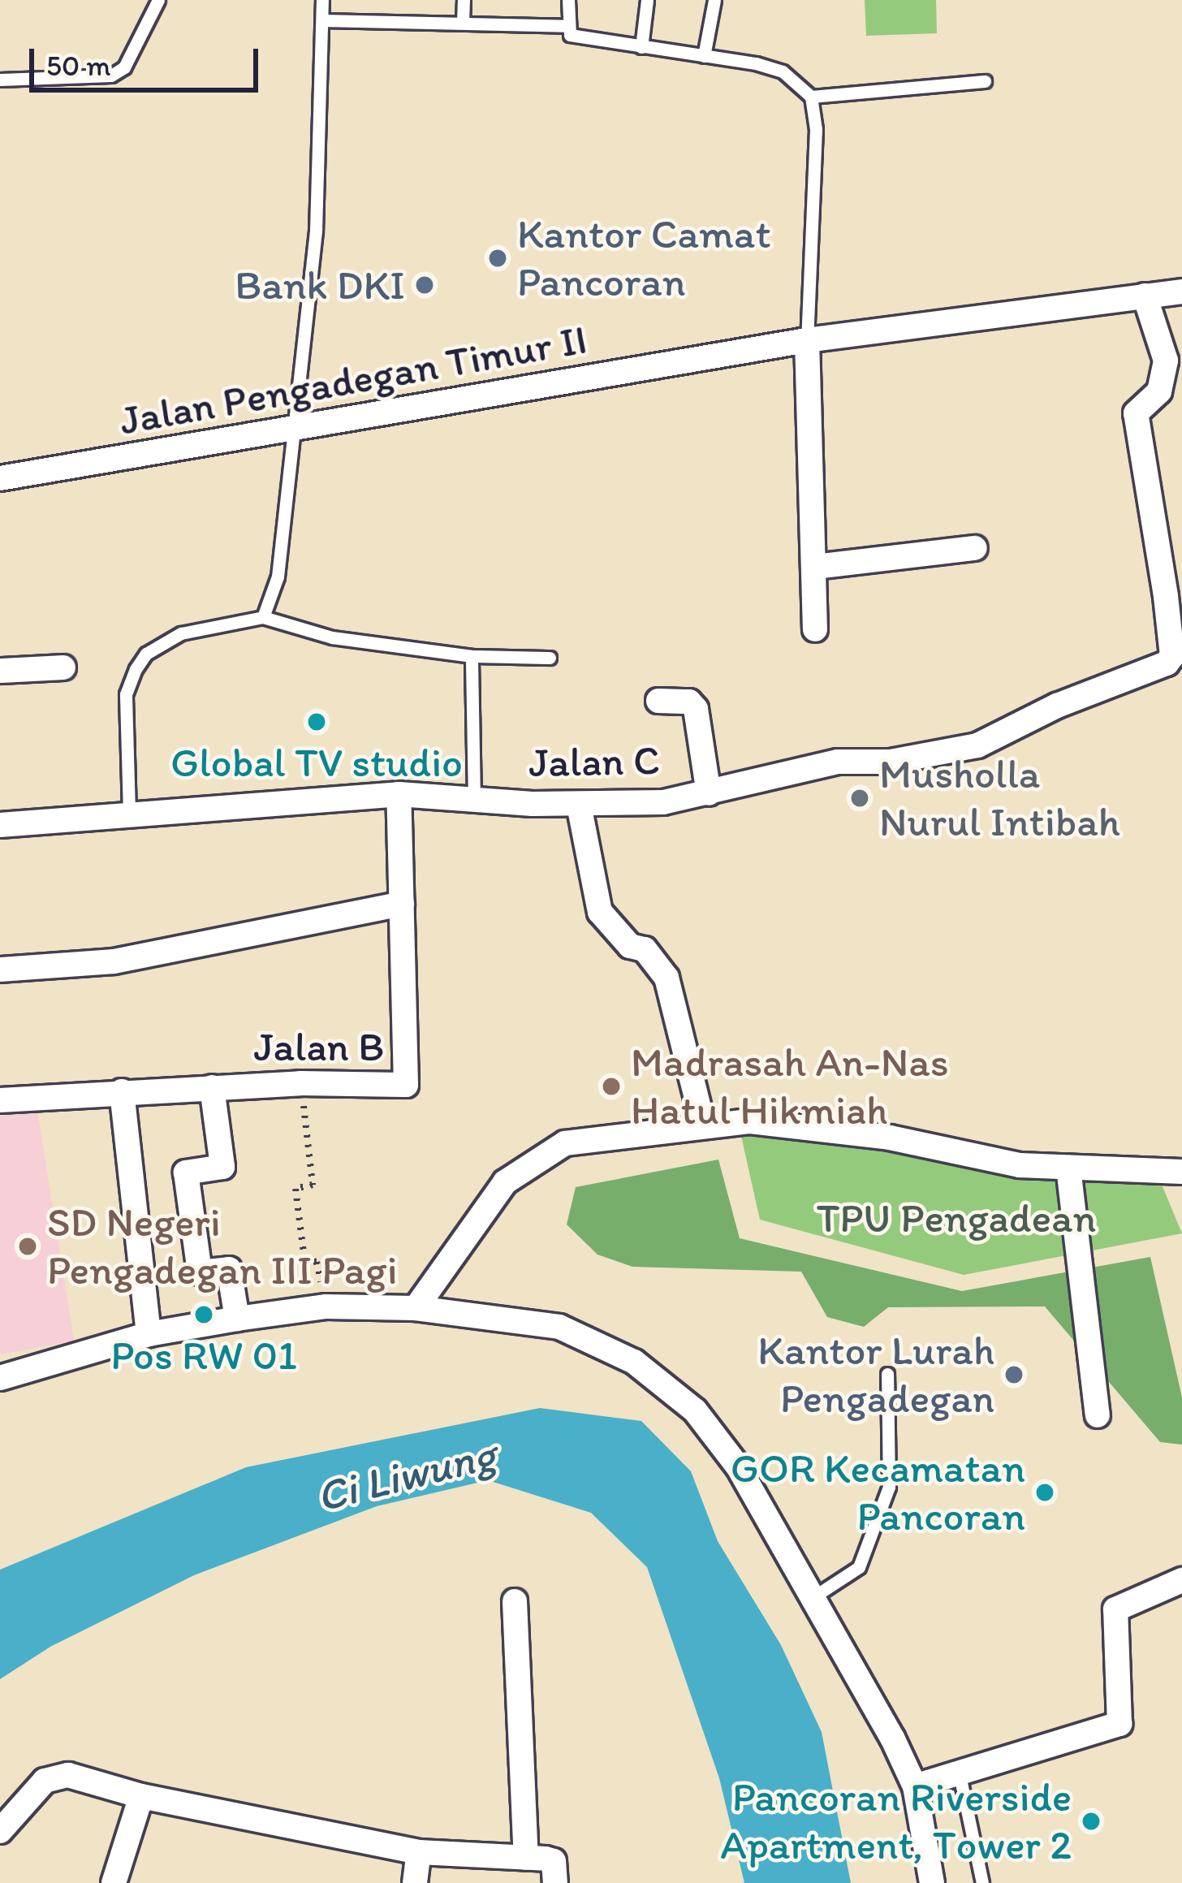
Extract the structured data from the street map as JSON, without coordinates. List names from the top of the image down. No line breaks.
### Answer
{"streets":{"street":["Jalan Pengadegan Timur II","Jalan C","Jalan B"]},"crossings":[["Jalan Pengadegan Timur II","Jalan C"],["Jalan C","Jalan B"]],"water":["Ci Liwung"],"parks":["TPU Pengadean"],"places":["Kantor Camat Pancoran","Bank DKI","Global TV studio","Musholla Nurul Intibah","Madrasah An-Nas Hatul Hikmiah","SD Negeri Pengadegan III Pagi","Pos RW 01","Kantor Lurah Pengadegan","GOR Kecamatan Pancoran","Pancoran Riverside Apartment, Tower 2"],"scale_bar":"50 m"}
